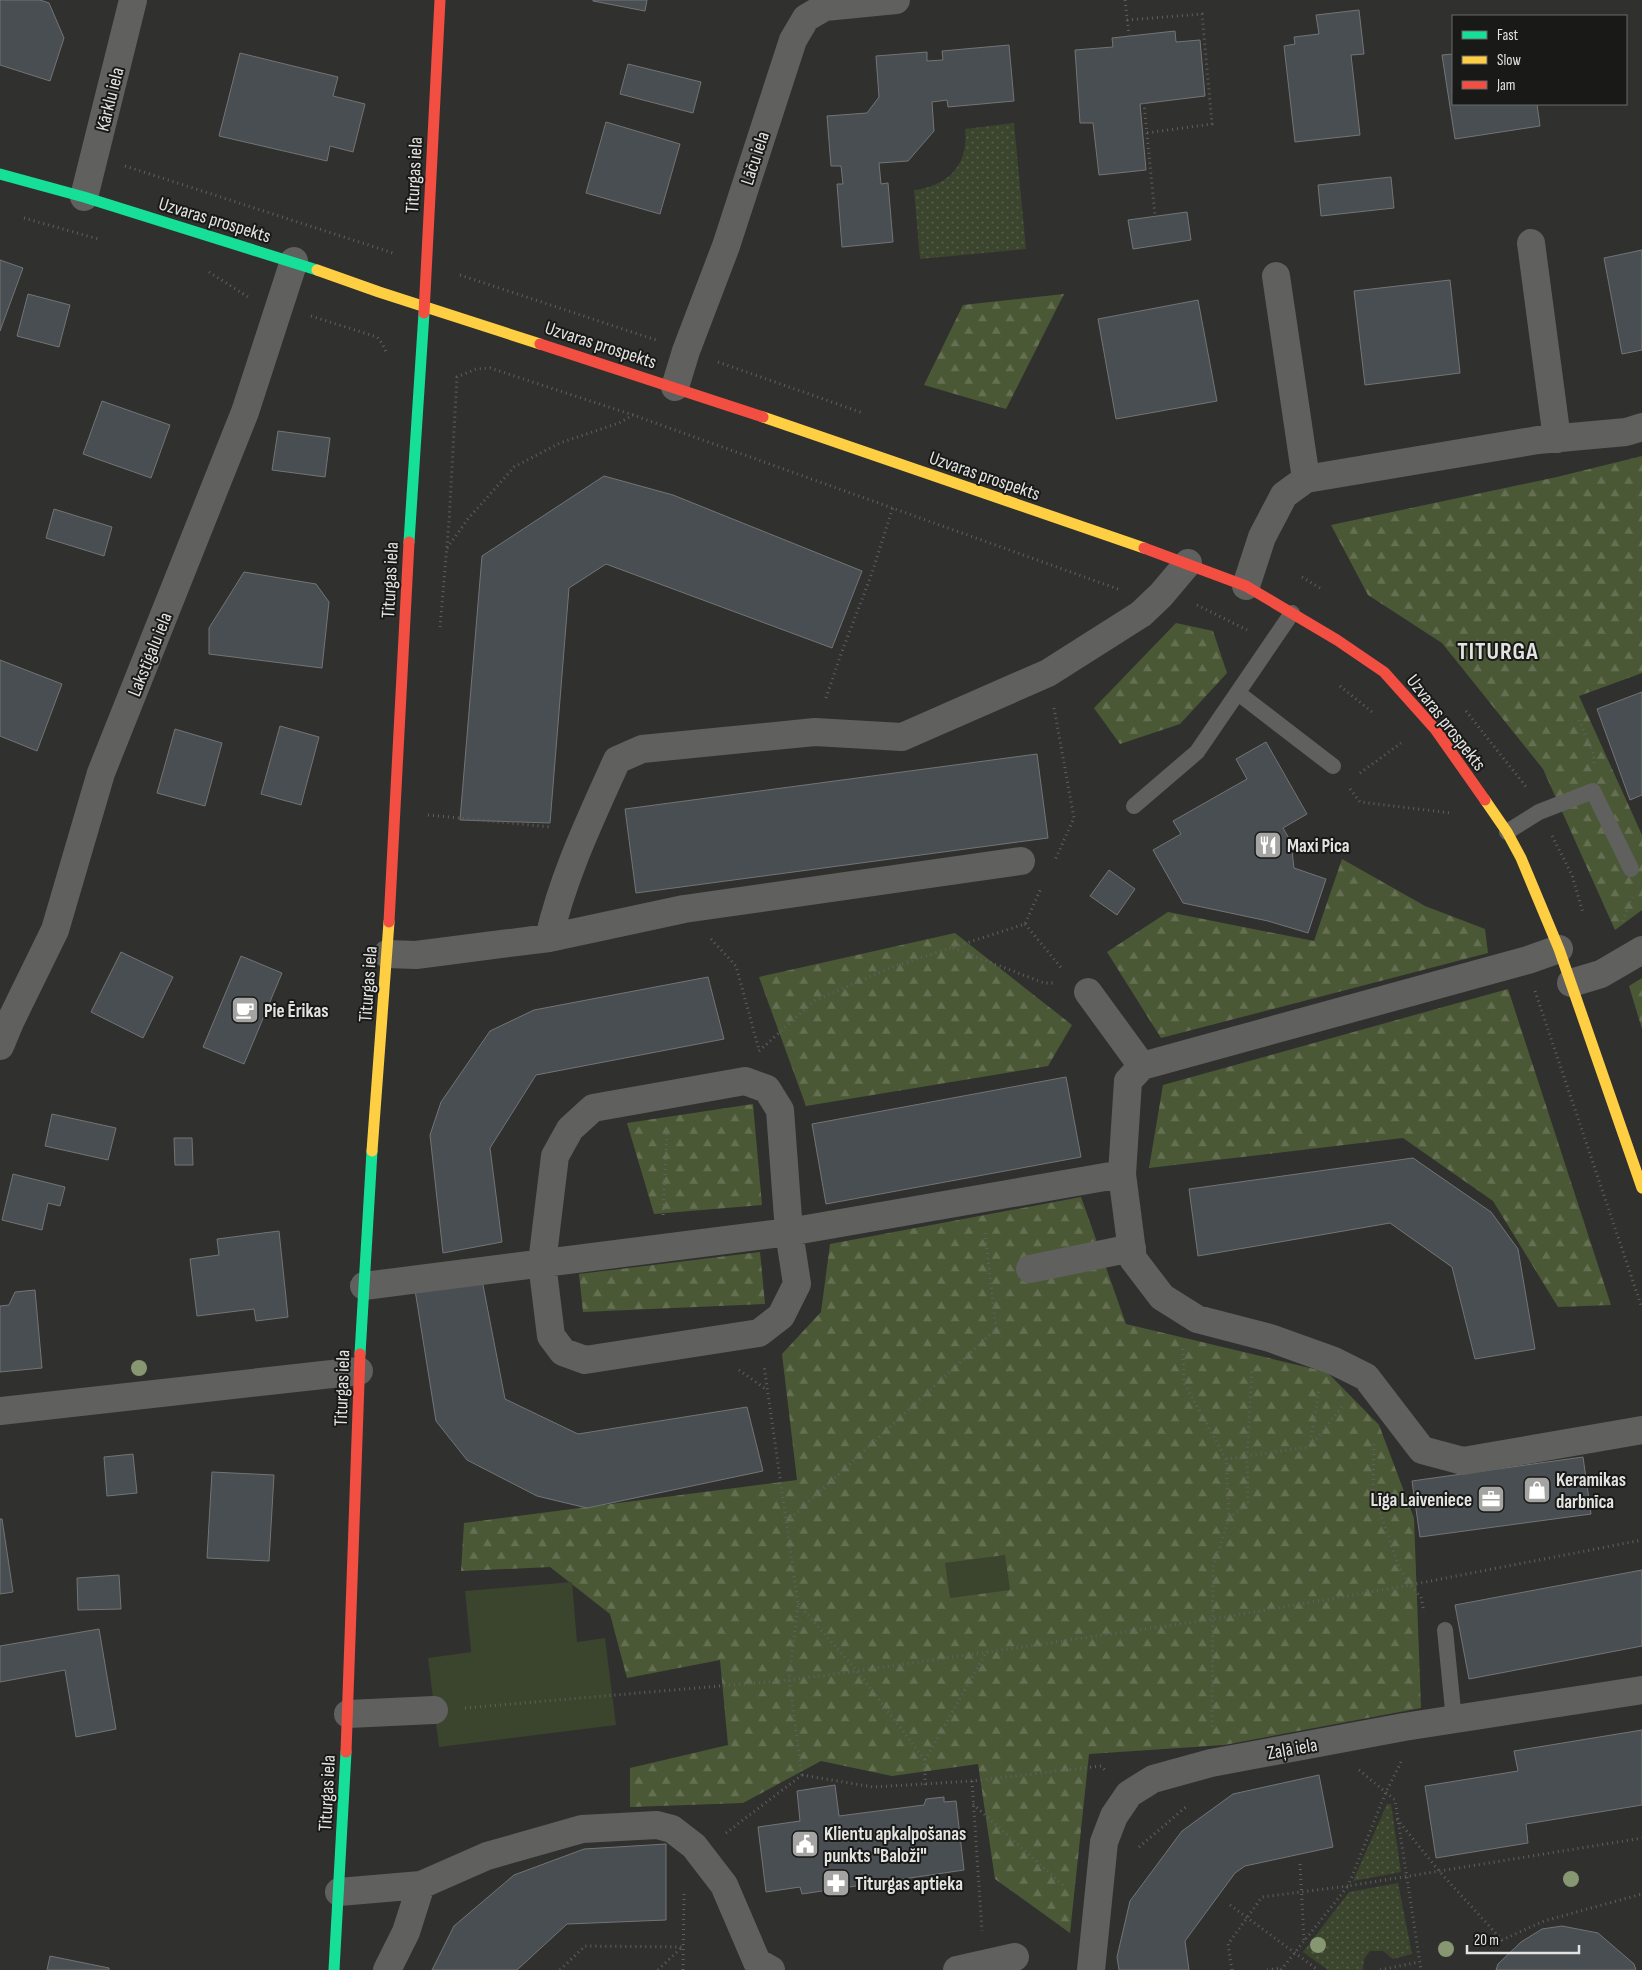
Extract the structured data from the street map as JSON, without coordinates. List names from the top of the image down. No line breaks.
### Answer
{"streets":{"street":["Kārklu iela","Lāču iela","Titurgas iela","Uzvaras prospekts","Lakstīgalu iela","Zaļā iela"]},"crossings":[["Kārklu iela","Uzvaras prospekts"],["Lāču iela","Uzvaras prospekts"],["Titurgas iela","Uzvaras prospekts"],["Uzvaras prospekts","Lakstīgalu iela"]],"districts":["TITURGA"],"places":{"restaurant":["Maxi Pica"],"cafe":["Pie Ērikas"],"shop":["Keramikas darbnīca"],"office":["Līga Laiveniece"],"public building":["Klientu apkalpošanas punkts \"Baloži\""],"pharmacy":["Titurgas aptieka"]},"legend":["Fast","Slow","Jam"],"scale_bar":"20 m"}
